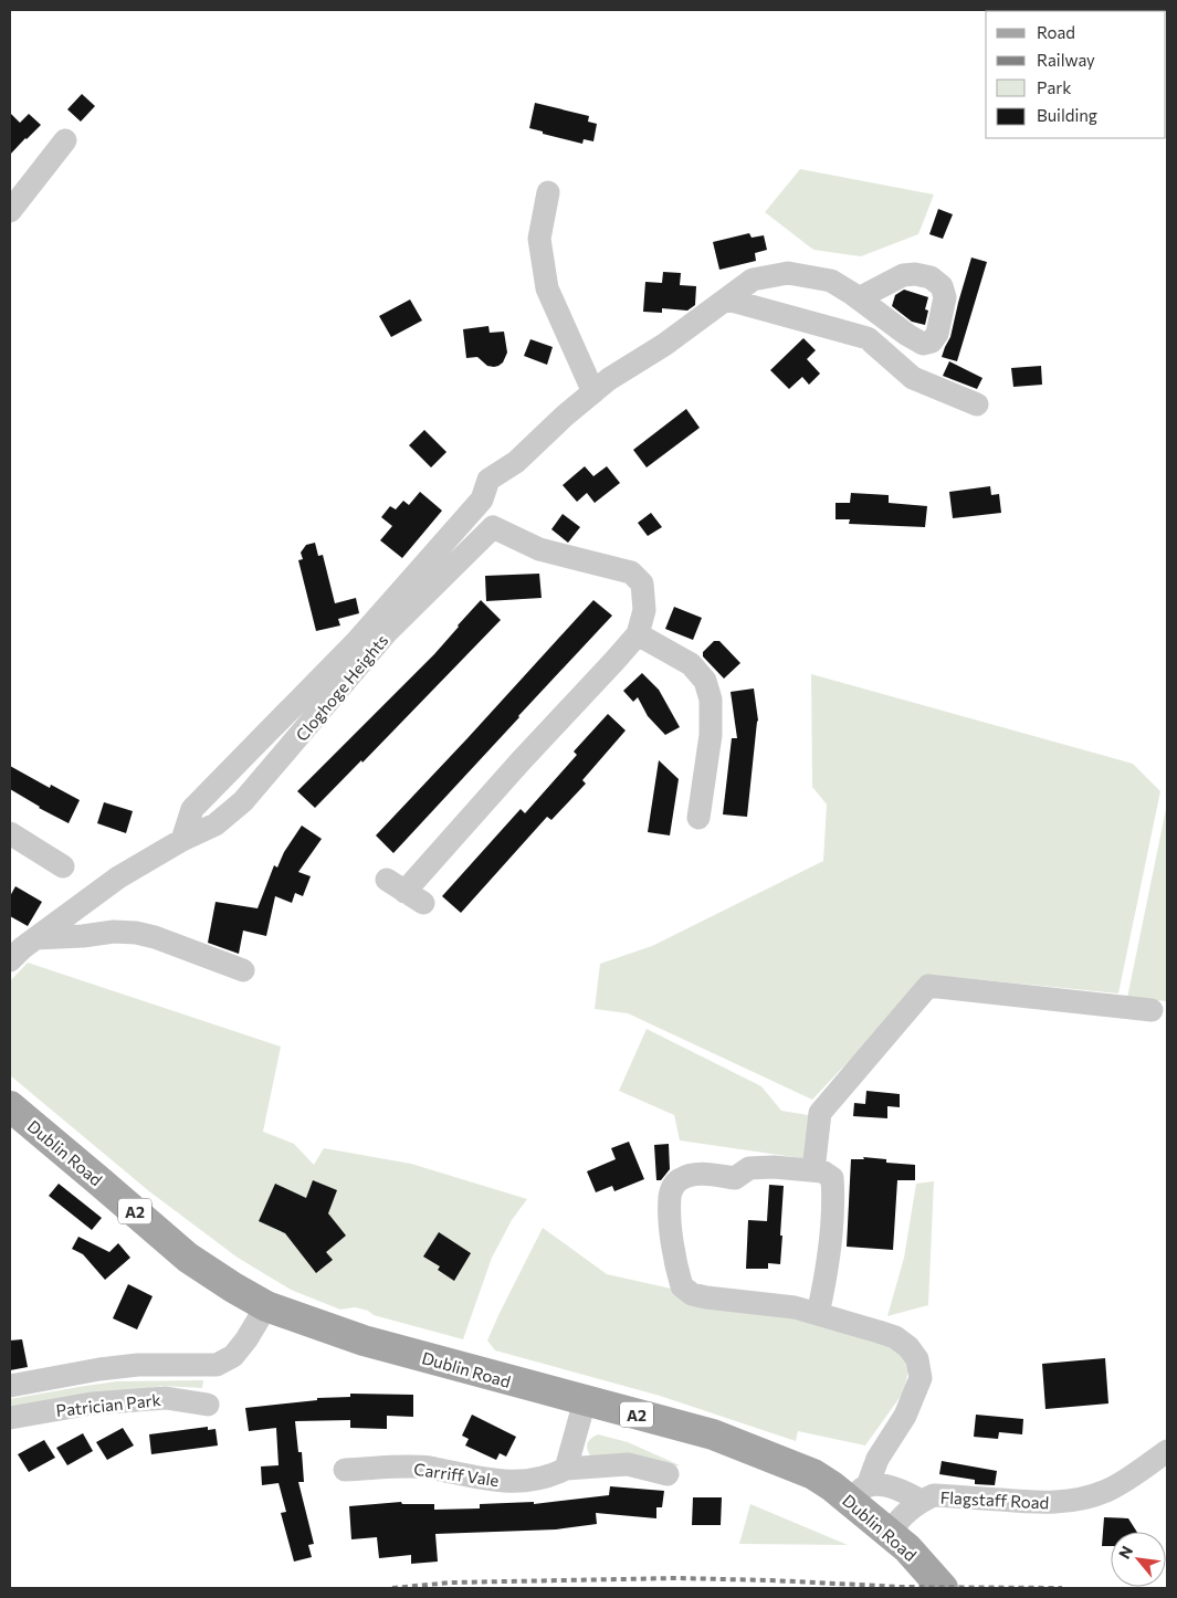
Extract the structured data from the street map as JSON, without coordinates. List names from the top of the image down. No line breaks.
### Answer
{"streets":{"main road":["Dublin Road","A2"],"street":["Cloghoge Heights","Patrician Park","Carriff Vale","Flagstaff Road"]},"crossings":[["Dublin Road","Flagstaff Road"]],"legend":["Road","Railway","Park","Building"],"north":"top left"}
